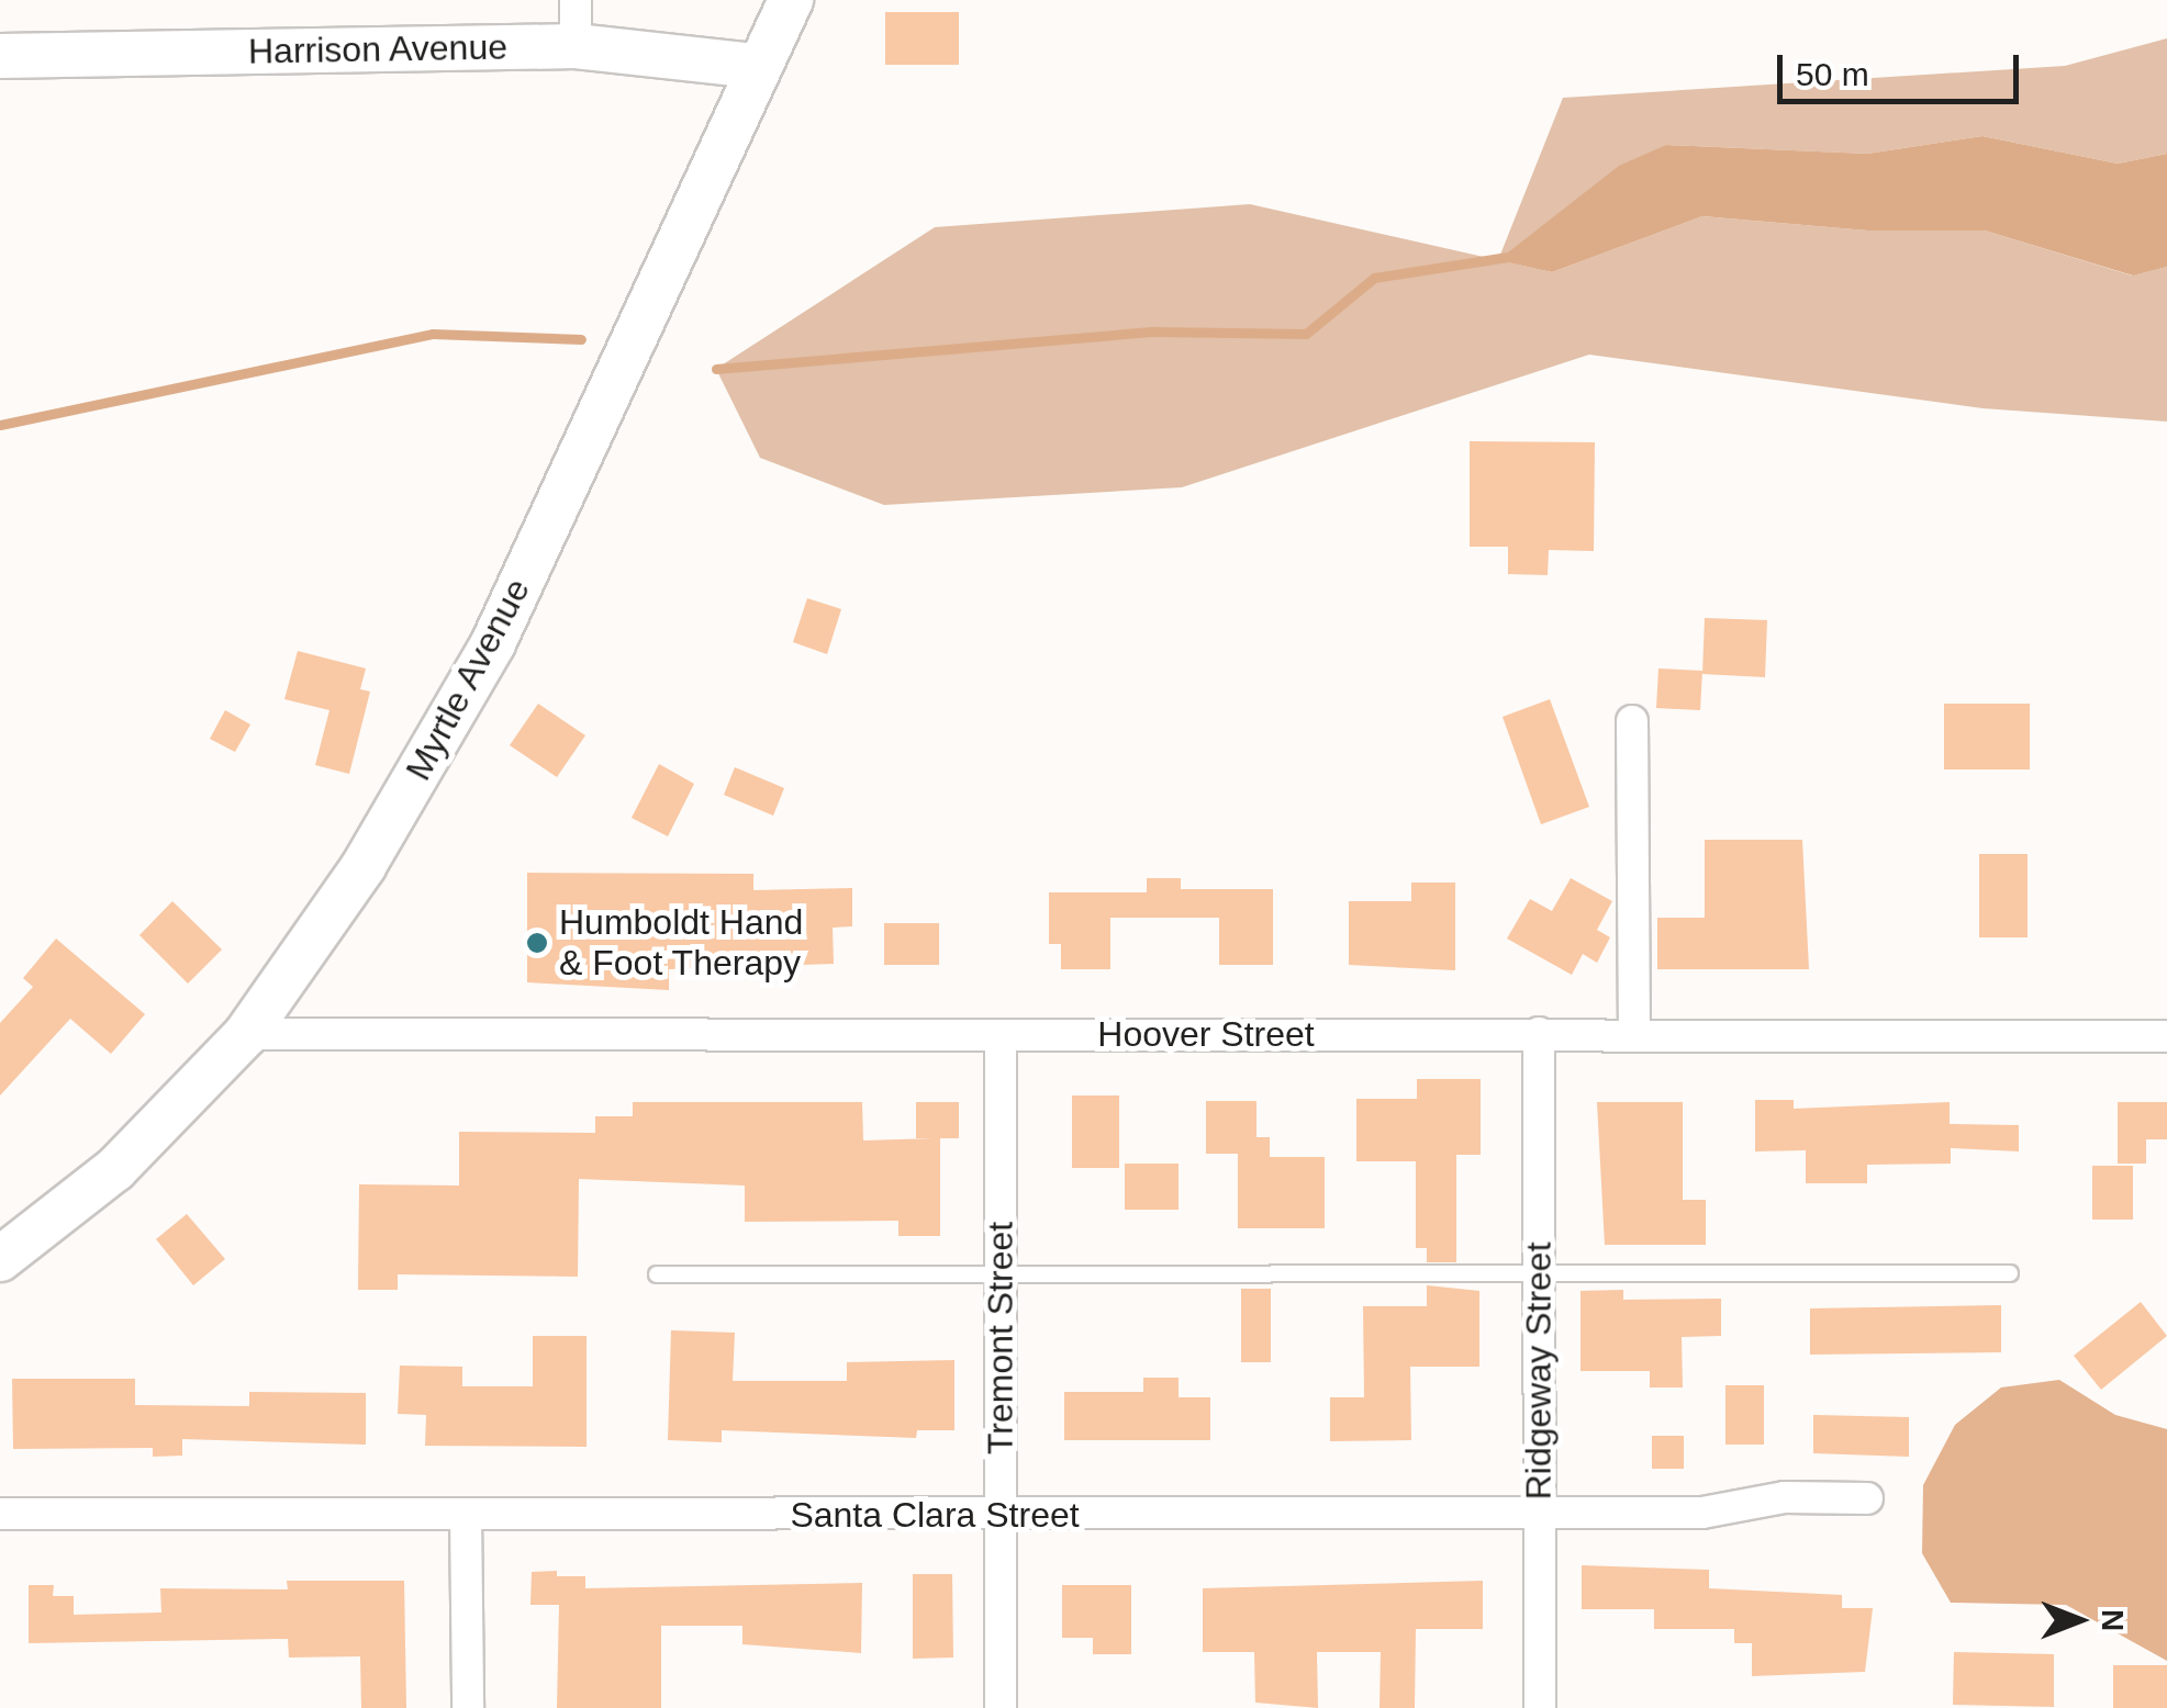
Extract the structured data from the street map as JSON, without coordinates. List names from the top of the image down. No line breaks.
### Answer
{"streets":{"main road":["Harrison Avenue","Myrtle Avenue"],"street":["Hoover Street","Tremont Street","Ridgeway Street","Santa Clara Street"]},"crossings":[["Harrison Avenue","Myrtle Avenue"],["Myrtle Avenue","Hoover Street"],["Hoover Street","Tremont Street"],["Hoover Street","Ridgeway Street"],["Tremont Street","Santa Clara Street"],["Ridgeway Street","Santa Clara Street"]],"places":["Humboldt Hand & Foot Therapy"],"scale_bar":"50 m","north":"right"}
